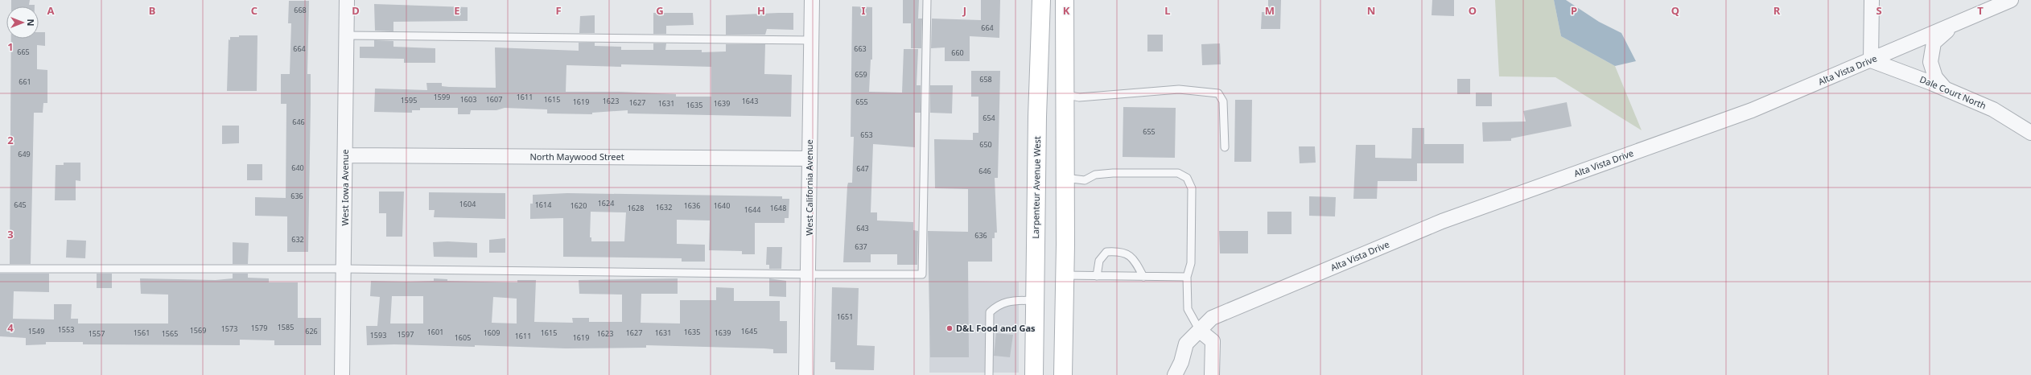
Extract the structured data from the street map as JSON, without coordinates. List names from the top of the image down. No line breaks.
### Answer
{"streets":{"main road":["Larpenteur Avenue West"],"street":["Alta Vista Drive","Dale Court North","North Maywood Street","West Iowa Avenue","West California Avenue"]},"crossings":[["Alta Vista Drive","Dale Court North"],["North Maywood Street","West Iowa Avenue"],["North Maywood Street","West California Avenue"]],"places":["D&L Food and Gas"],"house_numbers":["668","664","664","663","665","660","659","658","661","1599","1611","1603","1607","1615","1595","1623","1643","1619","655","1627","1631","1639","1635","654","646","655","653","650","649","640","647","646","636","1624","1604","645","1614","1620","1636","1640","1632","1628","1648","1644","643","636","632","637","1651","1585","1579","1573","1553","1569","1549","626","1645","1601","1635","1561","1609","1615","1627","1631","1639","1557","1565","1623","1597","1593","1611","1605","1619"],"north":"right","grid":{"columns":["A","B","C","D","E","F","G","H","I","J","K","L","M","N","O","P","Q","R","S","T"],"rows":["1","2","3","4"]}}
